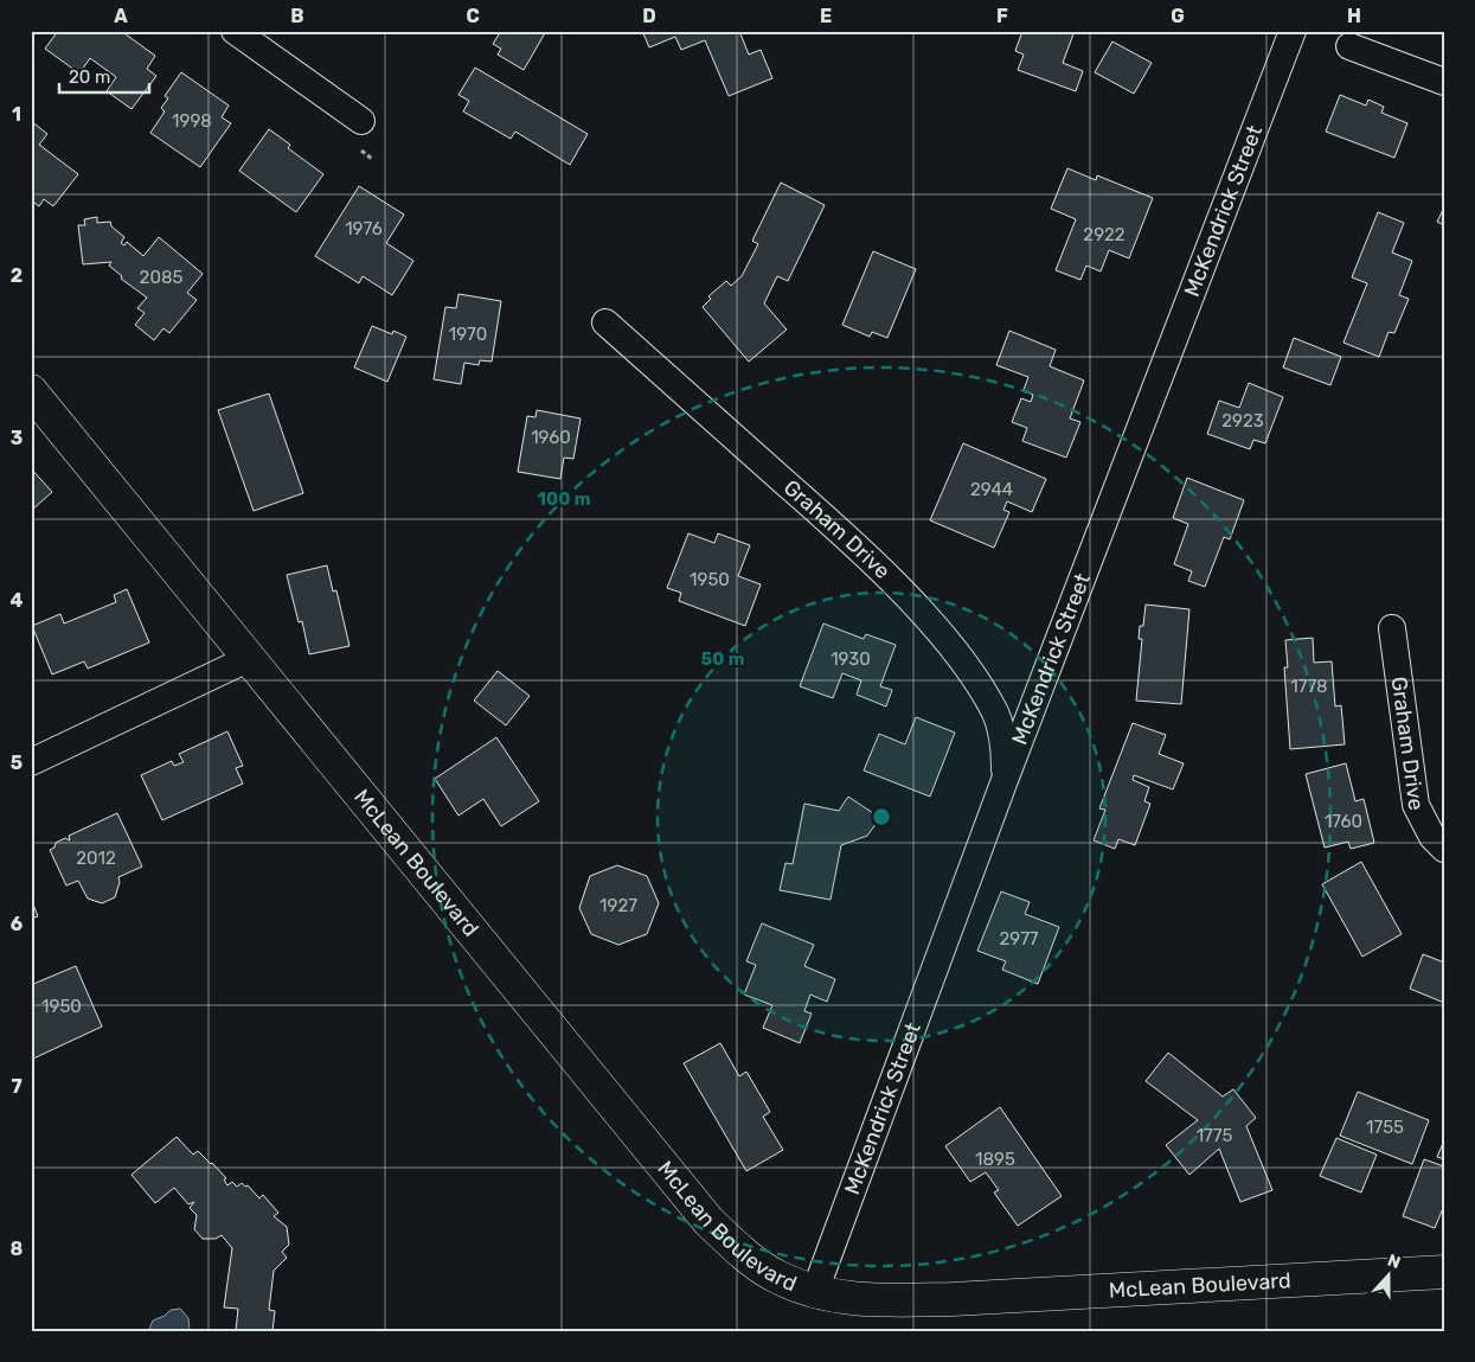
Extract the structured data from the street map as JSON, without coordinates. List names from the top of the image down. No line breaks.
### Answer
{"streets":{"street":["McKendrick Street","Graham Drive","McLean Boulevard"]},"crossings":[["McKendrick Street","Graham Drive"],["McKendrick Street","McLean Boulevard"]],"house_numbers":["1998","1976","2922","2085","1970","2923","1960","2944","1950","1930","1778","1760","2012","1927","2977","1950","1755","1775","1895"],"scale_bar":"20 m","north":"top","grid":{"columns":["A","B","C","D","E","F","G","H"],"rows":["1","2","3","4","5","6","7","8"]},"rings":["100 m","50 m"]}
